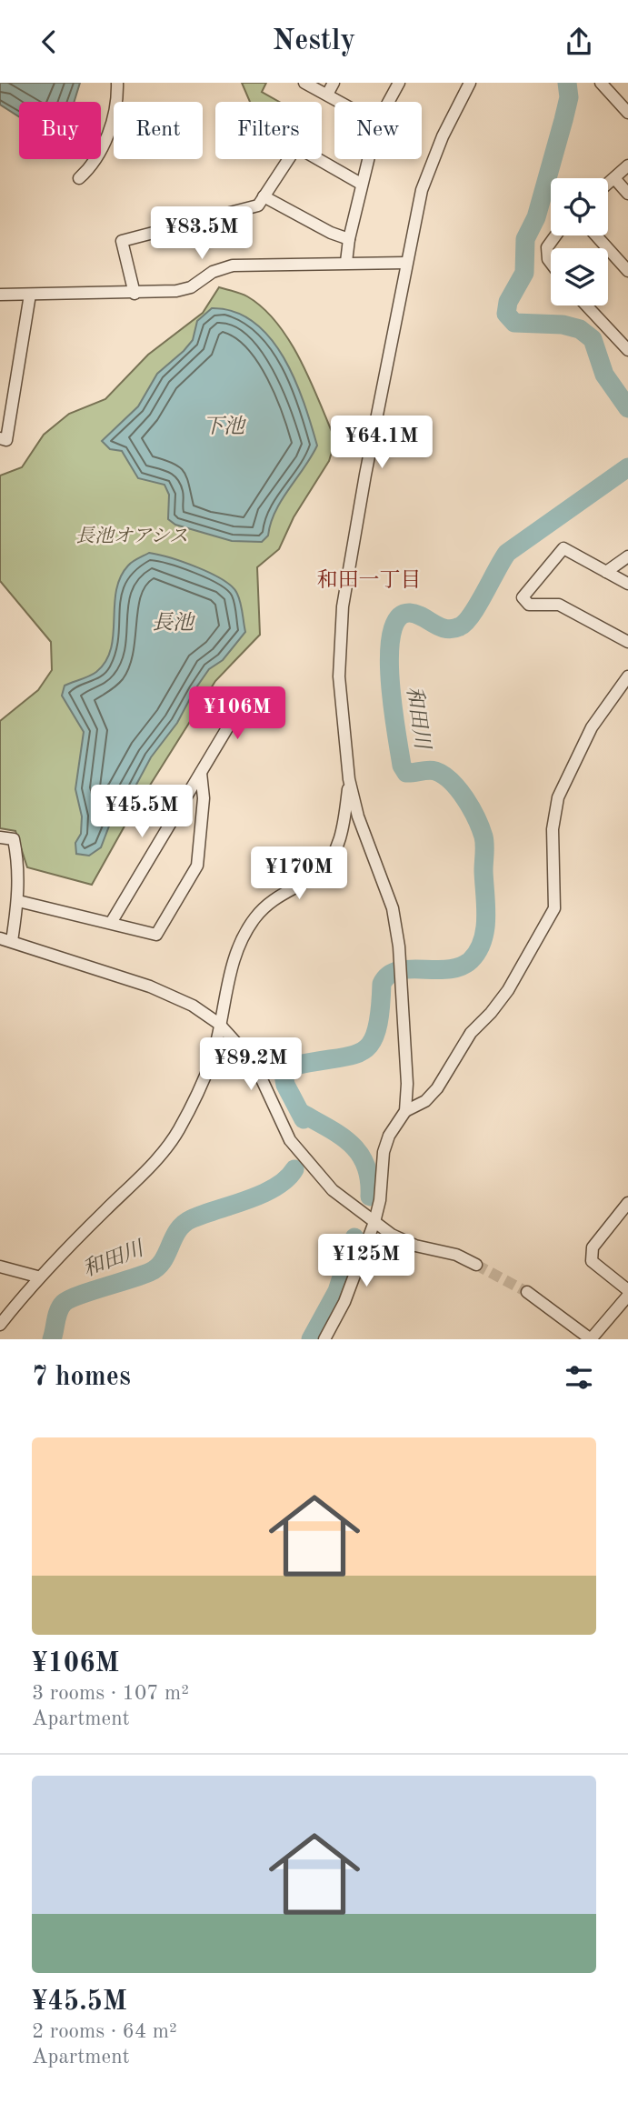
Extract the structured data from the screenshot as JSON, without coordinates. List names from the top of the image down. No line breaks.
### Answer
{"districts":["和田一丁目"],"water":["下池","長池","和田川"],"parks":["長池オアシス"],"page":{"header":"Nestly","chip":["Buy","Rent","Filters","New"],"price":["¥83.5M","¥64.1M","¥106M","¥45.5M","¥170M","¥89.2M","¥125M"],"heading":"7 homes","list":[{"name":"¥106M","note":"3 rooms · 107 m² · Apartment"},{"name":"¥45.5M","note":"2 rooms · 64 m² · Apartment"}]}}
